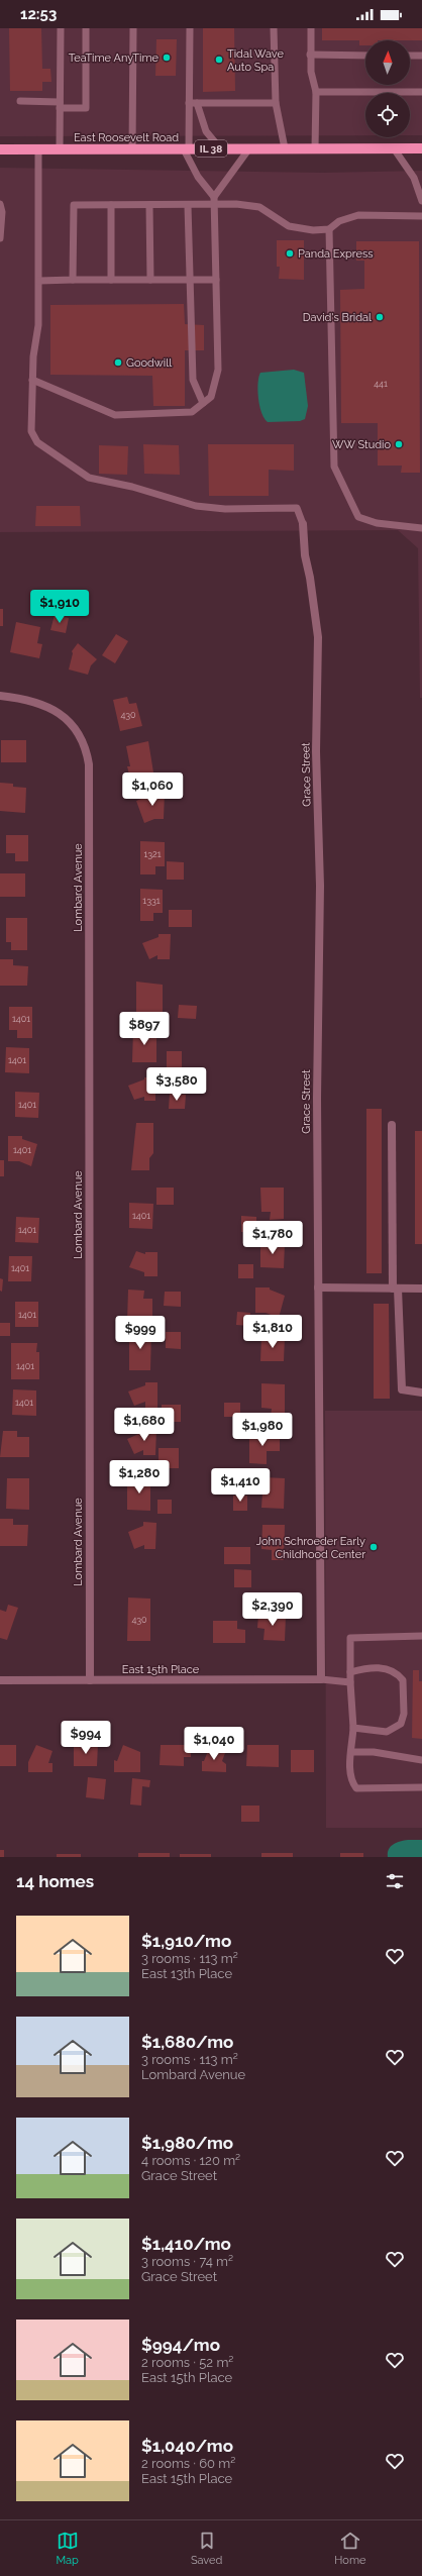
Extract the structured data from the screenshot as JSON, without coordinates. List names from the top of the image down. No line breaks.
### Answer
{"streets":{"main road":["East Roosevelt Road","IL 38"],"street":["Grace Street","Lombard Avenue","East 15th Place"]},"crossings":[["Grace Street","East 15th Place"],["Lombard Avenue","East 15th Place"]],"places":["TeaTime AnyTime","Tidal Wave Auto Spa","Panda Express","David's Bridal","Goodwill","WW Studio","John Schroeder Early Childhood Center"],"house_numbers":["441","430","1321","1331","1401","1401","1401","1401","1401","1401","1401","1401","1401","1401","430"],"north":"top","page":{"status":"12:53","price":["$1,910","$1,060","$897","$3,580","$1,780","$1,810","$999","$1,680","$1,980","$1,280","$1,410","$2,390","$994","$1,040"],"heading":"14 homes","list":[{"name":"$1,910/mo","note":"3 rooms · 113 m² · East 13th Place"},{"name":"$1,680/mo","note":"3 rooms · 113 m² · Lombard Avenue"},{"name":"$1,980/mo","note":"4 rooms · 120 m² · Grace Street"},{"name":"$1,410/mo","note":"3 rooms · 74 m² · Grace Street"},{"name":"$994/mo","note":"2 rooms · 52 m² · East 15th Place"},{"name":"$1,040/mo","note":"2 rooms · 60 m² · East 15th Place"}],"tabs":["Map","Saved","Home"]}}
